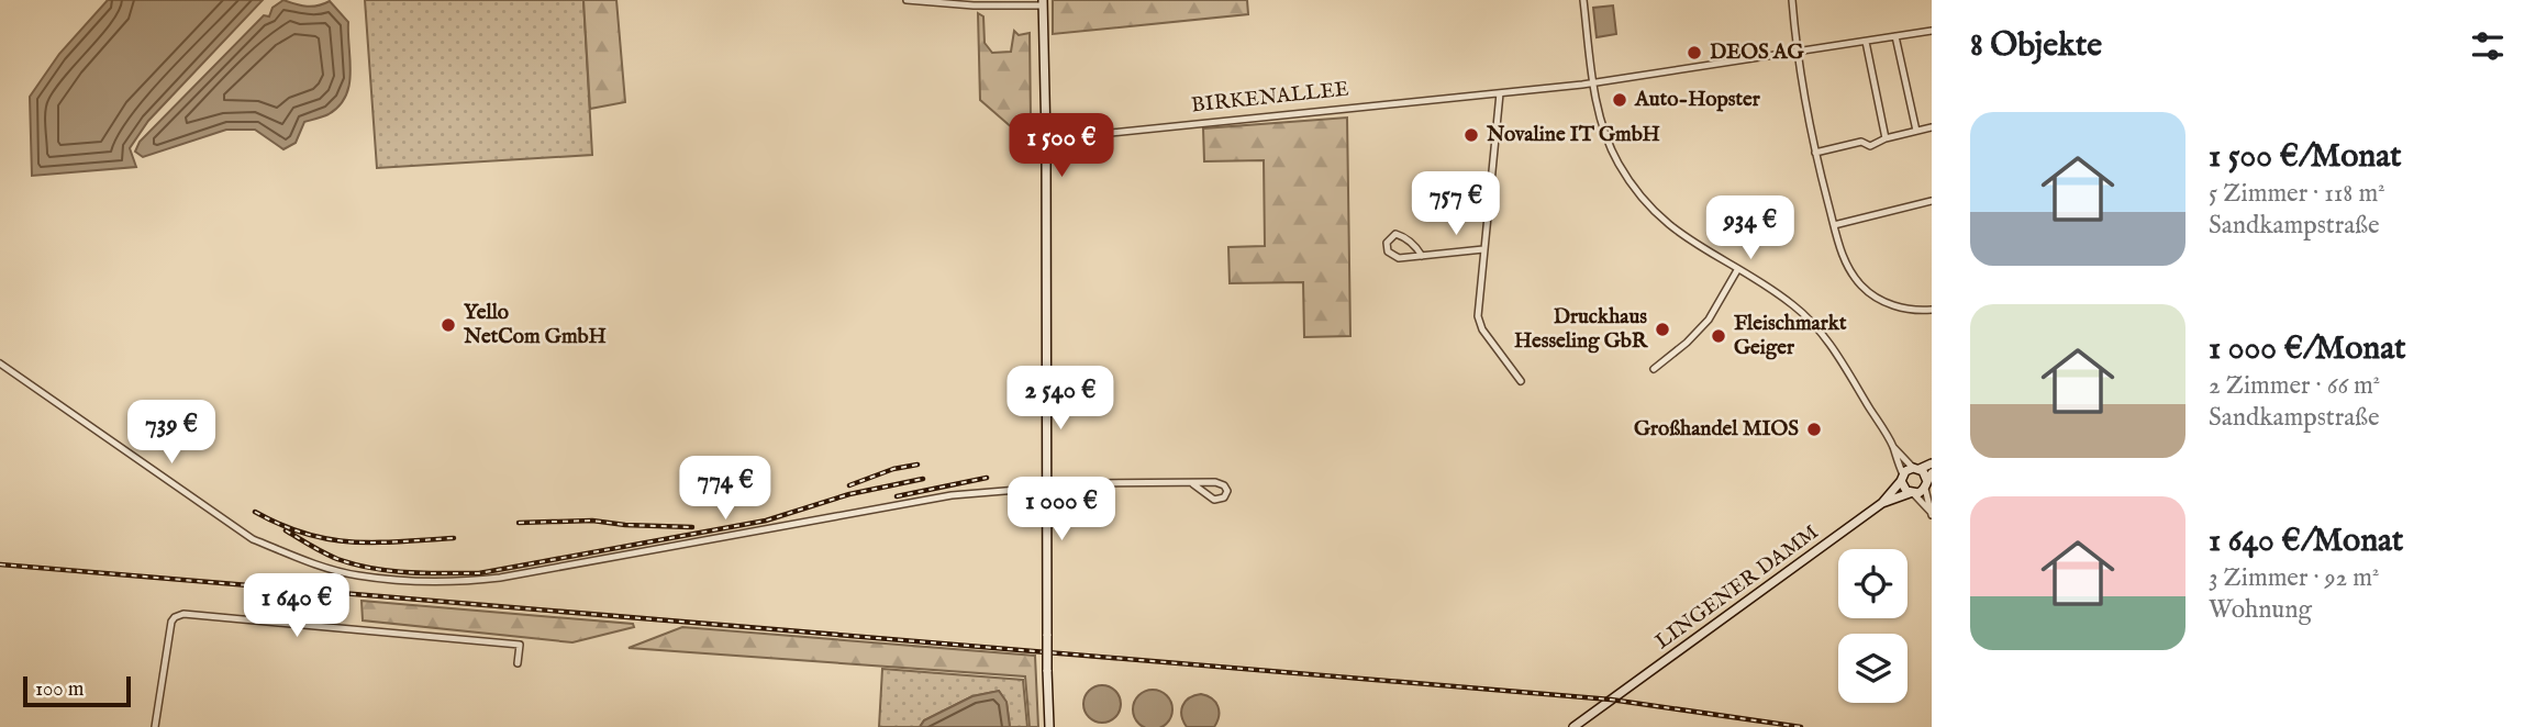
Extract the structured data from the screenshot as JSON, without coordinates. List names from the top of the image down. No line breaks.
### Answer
{"streets":{"street":["BIRKENALLEE","LINGENER DAMM"]},"places":["DEOS AG","Auto-Hopster","Novaline IT GmbH","Yello NetCom GmbH","Druckhaus Hesseling GbR","Fleischmarkt Geiger","Großhandel MIOS"],"scale_bar":"100 m","page":{"heading":"8 Objekte","list":[{"name":"1 500 €/Monat","note":"5 Zimmer · 118 m² · Sandkampstraße"},{"name":"1 000 €/Monat","note":"2 Zimmer · 66 m² · Sandkampstraße"},{"name":"1 640 €/Monat","note":"3 Zimmer · 92 m² · Wohnung"}],"price":["1 500 €","757 €","934 €","2 540 €","739 €","774 €","1 000 €","1 640 €"],"scale":"100 m"}}
